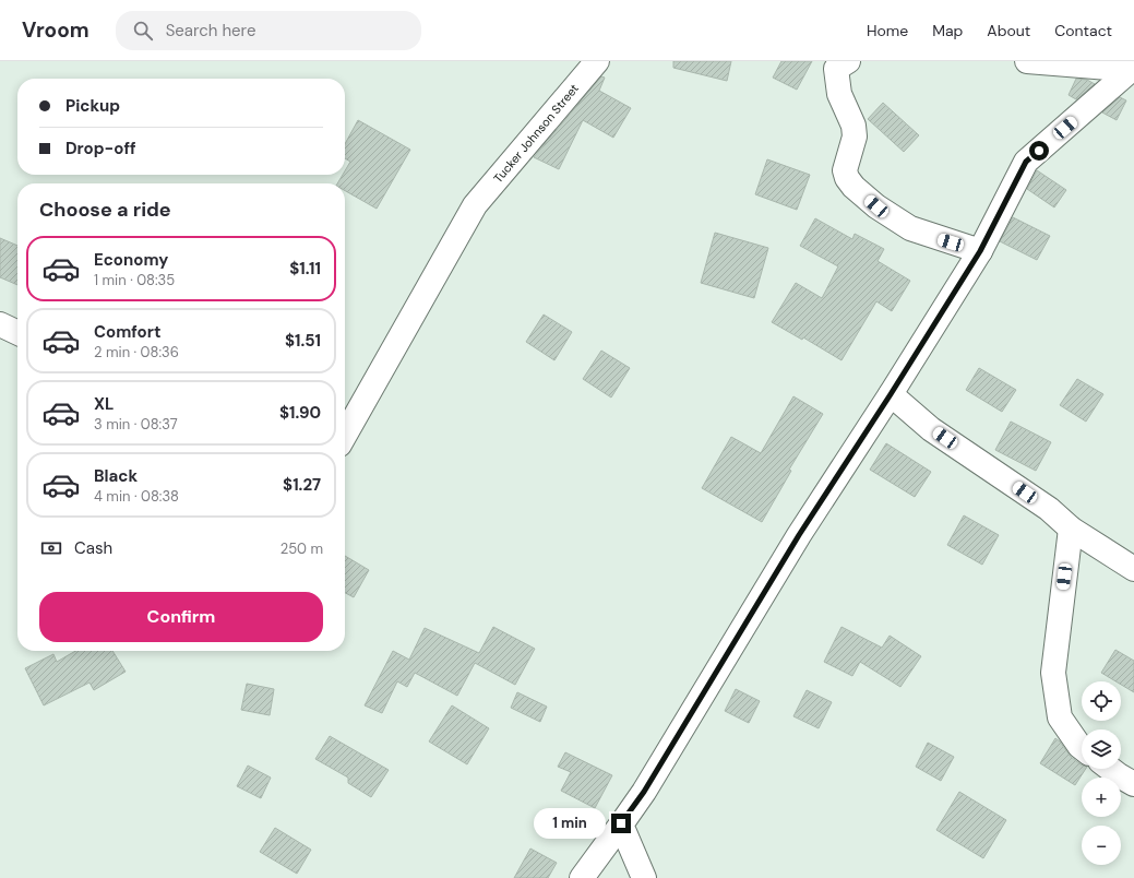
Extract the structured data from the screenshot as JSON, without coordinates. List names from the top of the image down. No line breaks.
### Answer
{"streets":{"street":["Tucker Johnson Street"]},"page":{"header":"Vroom","search":"Search here","nav":["Home","Map","About","Contact"],"banner":["Pickup","Drop-off"],"heading":"Choose a ride","list":[{"name":"Economy","note":"1 min · 08:35","value":"$1.11"},{"name":"Comfort","note":"2 min · 08:36","value":"$1.51"},{"name":"XL","note":"3 min · 08:37","value":"$1.90"},{"name":"Black","note":"4 min · 08:38","value":"$1.27"}],"pay":["Cash","250 m"],"buttons":"Confirm","map_buttons":["+","−"],"bubble":"1 min"}}
